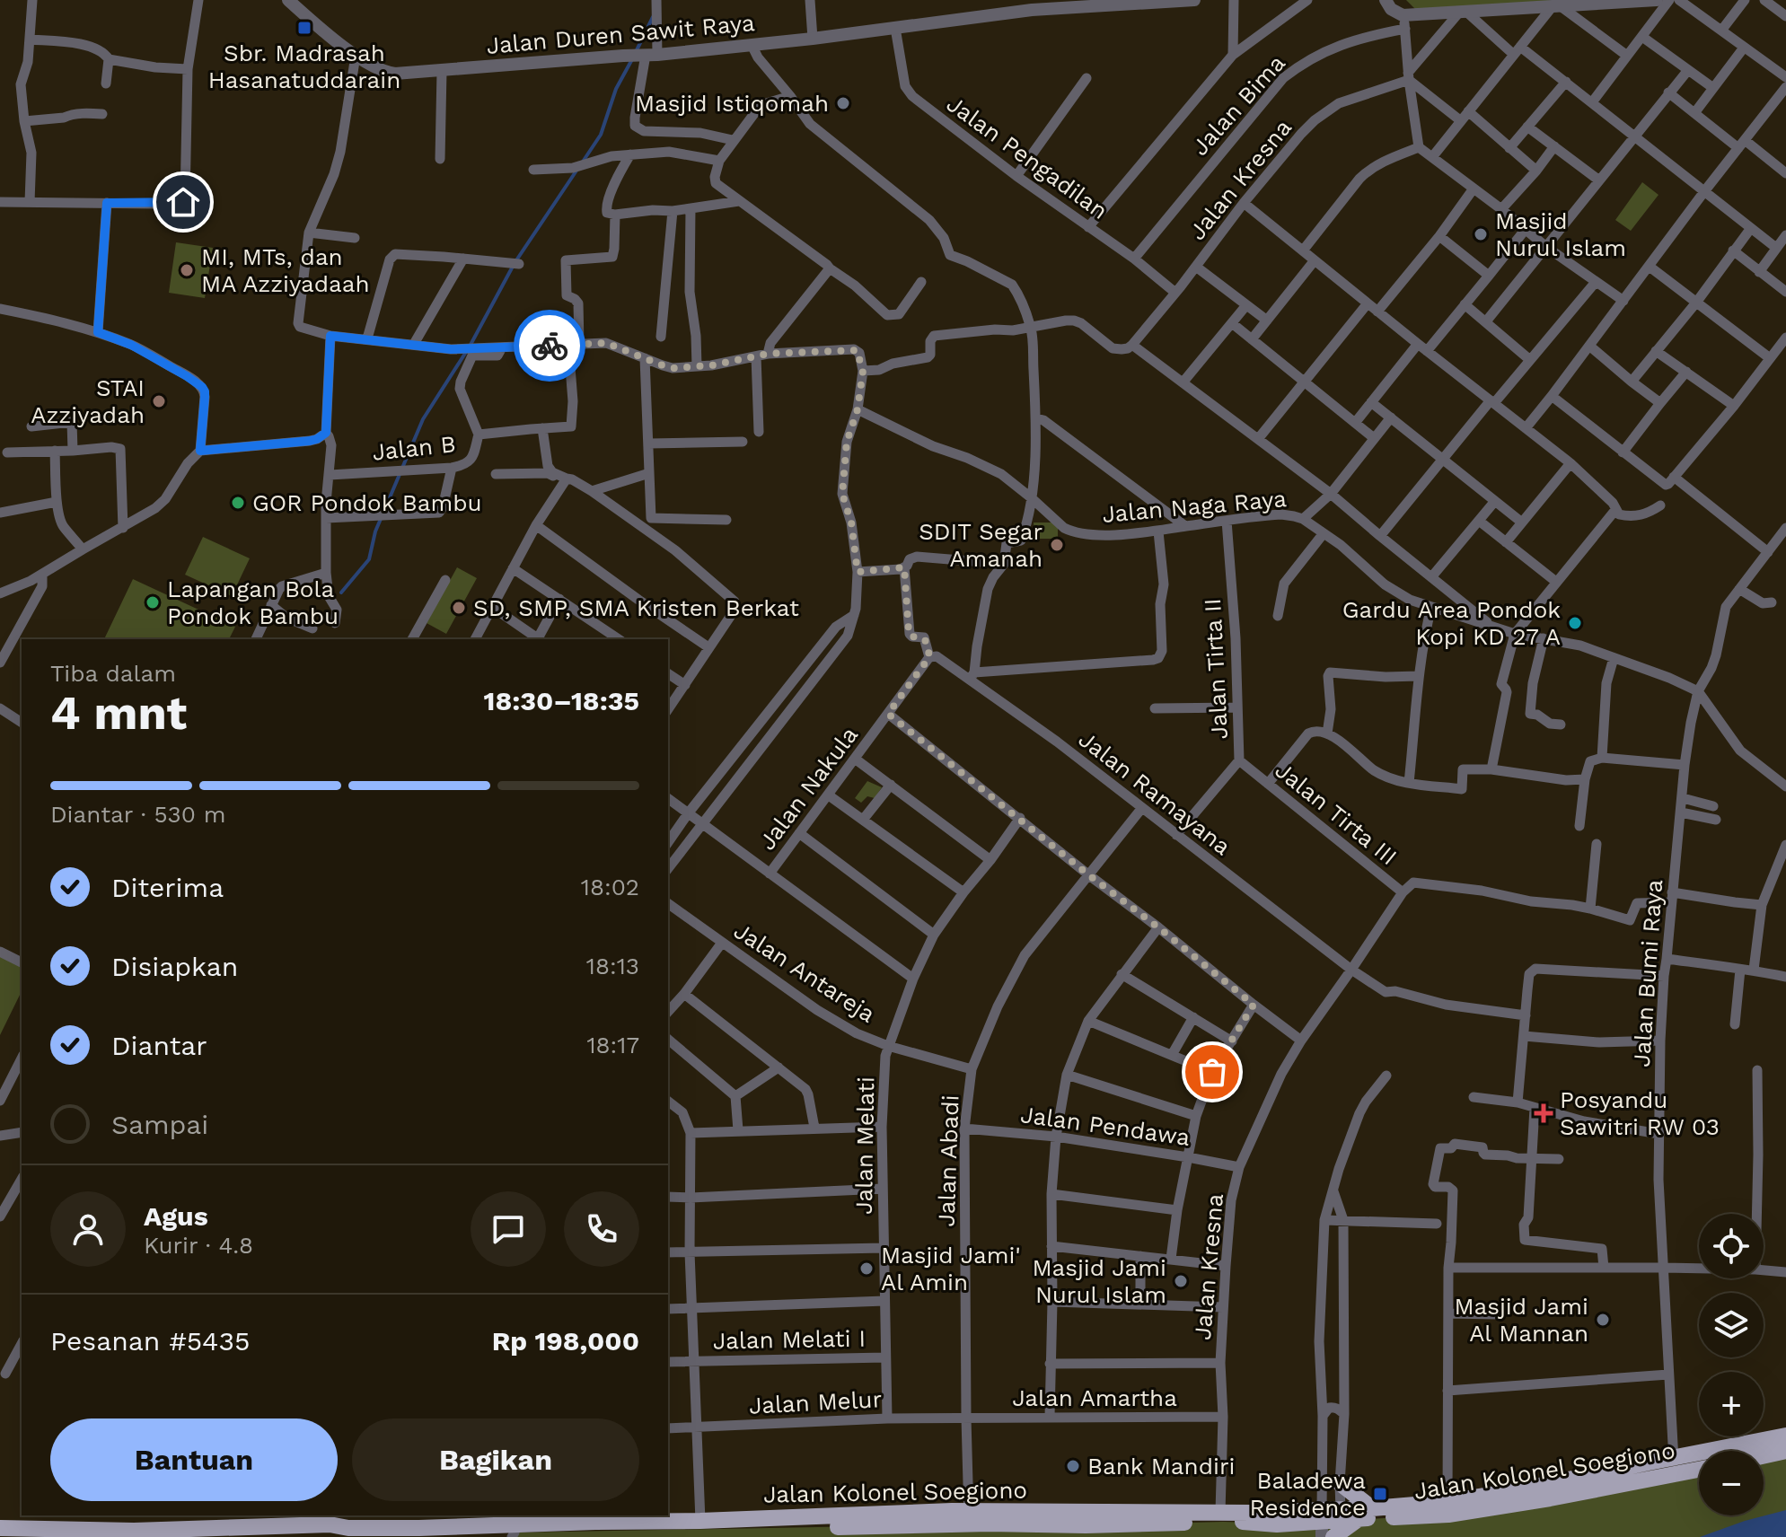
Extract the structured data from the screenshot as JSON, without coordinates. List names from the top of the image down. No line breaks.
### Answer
{"streets":{"main road":["Jalan Kolonel Soegiono"],"street":["Jalan Duren Sawit Raya","Jalan Bima","Jalan Pengadilan","Jalan Kresna","Jalan B","Jalan Naga Raya","Jalan Tirta II","Jalan Nakula","Jalan Ramayana","Jalan Tirta III","Jalan Antareja","Jalan Bumi Raya","Jalan Pendawa","Jalan Melati","Jalan Abadi","Jalan Melati I","Jalan Amartha","Jalan Melur"]},"crossings":[["Jalan Duren Sawit Raya","Jalan Pengadilan"],["Jalan Bima","Jalan Pengadilan"],["Jalan Pengadilan","Jalan Kresna"],["Jalan Kresna","Jalan Ramayana"],["Jalan Kresna","Jalan Tirta III"],["Jalan Kresna","Jalan Pendawa"],["Jalan Kresna","Jalan Amartha"],["Jalan Kresna","Jalan Kolonel Soegiono"],["Jalan Naga Raya","Jalan Tirta II"],["Jalan Naga Raya","Jalan Bumi Raya"],["Jalan Tirta II","Jalan Ramayana"],["Jalan Tirta II","Jalan Tirta III"],["Jalan Nakula","Jalan Ramayana"],["Jalan Ramayana","Jalan Tirta III"],["Jalan Ramayana","Jalan Abadi"],["Jalan Antareja","Jalan Melati"],["Jalan Antareja","Jalan Abadi"],["Jalan Bumi Raya","Jalan Kolonel Soegiono"],["Jalan Pendawa","Jalan Abadi"],["Jalan Melati","Jalan Melati I"],["Jalan Melati","Jalan Melur"],["Jalan Abadi","Jalan Amartha"],["Jalan Abadi","Jalan Melur"],["Jalan Abadi","Jalan Kolonel Soegiono"],["Jalan Amartha","Jalan Melur"]],"places":{"transit":["Sbr. Madrasah Hasanatuddarain","Baladewa Residence"],"other":["Masjid Istiqomah","Masjid Nurul Islam","MI, MTs, dan MA Azziyadaah","STAI Azziyadah","GOR Pondok Bambu","SDIT Segar Amanah","Lapangan Bola Pondok Bambu","SD, SMP, SMA Kristen Berkat","Gardu Area Pondok Kopi KD 27 A","Masjid Jami' Al Amin","Masjid Jami Nurul Islam","Masjid Jami Al Mannan","Bank Mandiri"],"health":["Posyandu Sawitri RW 03"]},"page":{"heading":["4 mnt","Tiba dalam","18:30–18:35"],"panel":["Agus","Kurir · 4.8","Pesanan #5435","Rp 198,000"],"bar":"Diantar · 530 m","list":[["Diterima","18:02"],["Disiapkan","18:13"],["Diantar","18:17"],"Sampai"],"map_buttons":["+","−"],"buttons":["Bantuan","Bagikan"]}}
